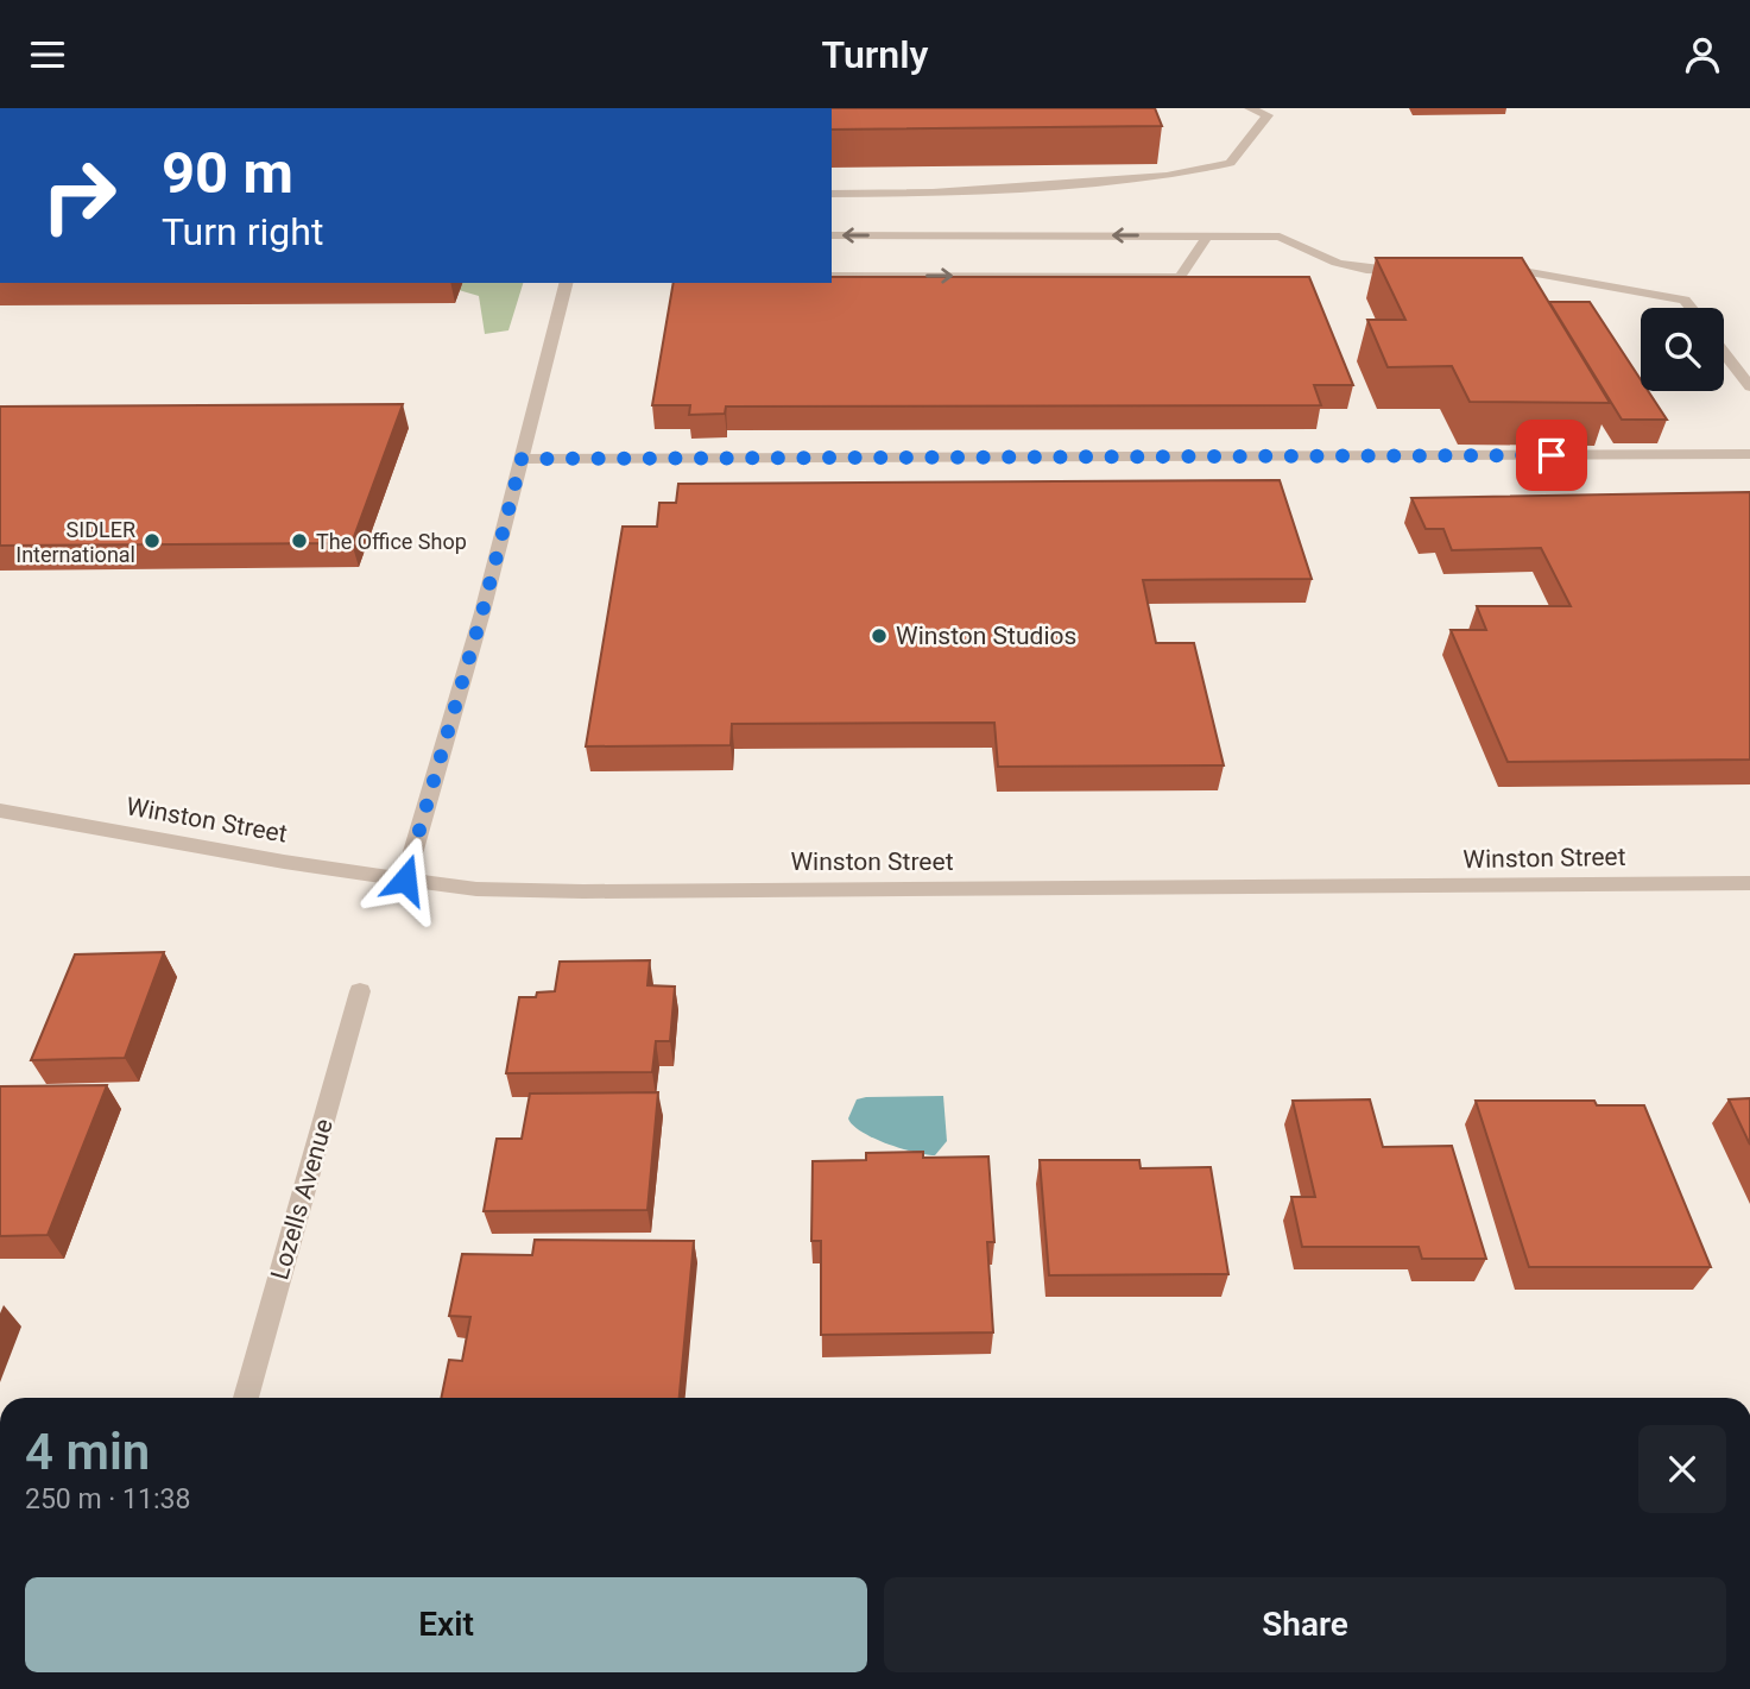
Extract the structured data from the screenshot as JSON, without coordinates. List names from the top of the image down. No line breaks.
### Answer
{"streets":{"street":["Winston Street","Lozells Avenue"]},"places":["SIDLER International","The Office Shop","Winston Studios"],"page":{"header":"Turnly","turn":["90 m","Turn right"],"heading":["4 min","250 m · 11:38"],"buttons":["Exit","Share"]}}
